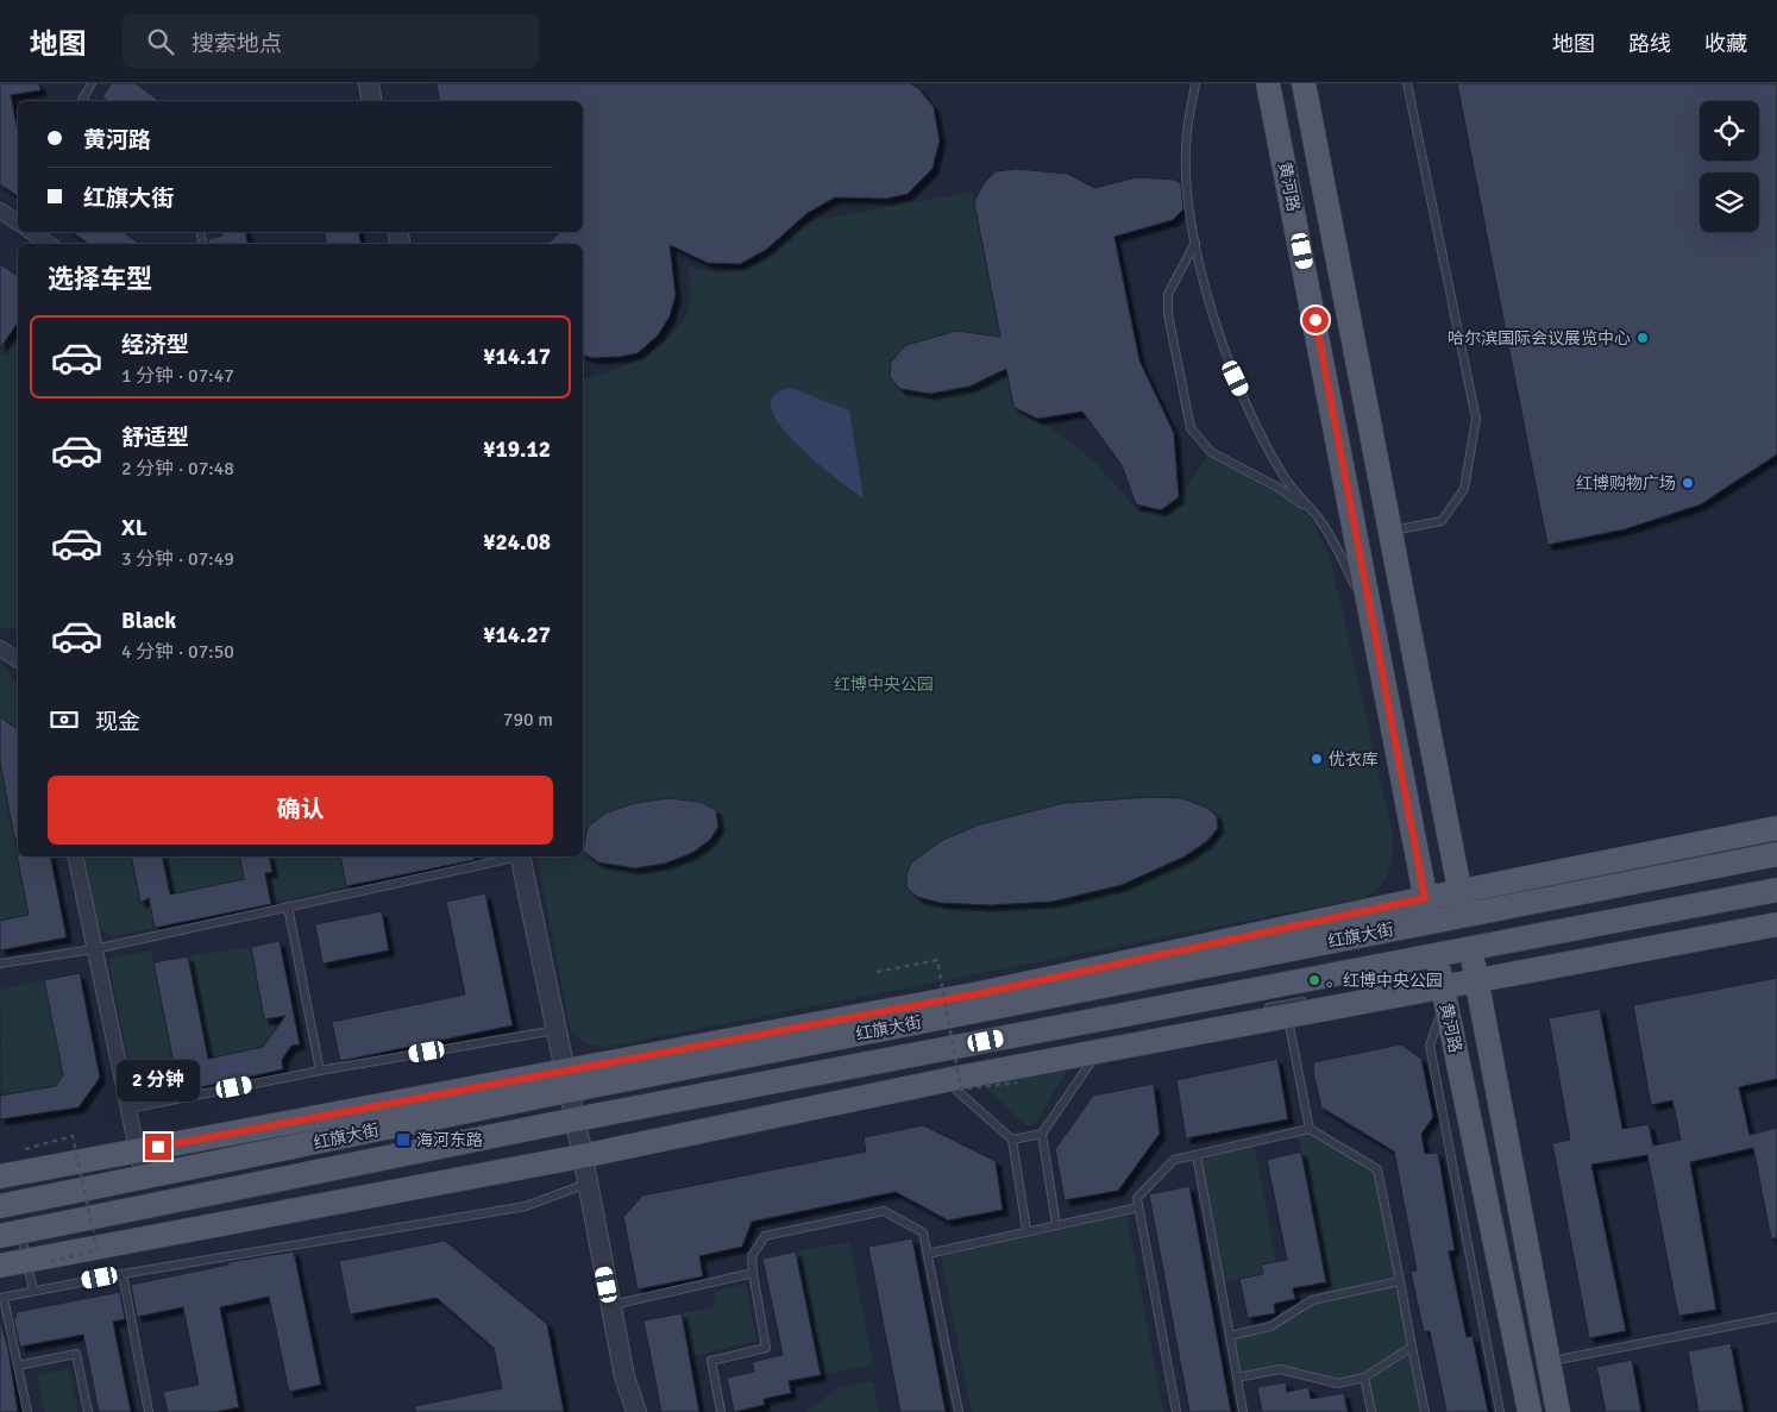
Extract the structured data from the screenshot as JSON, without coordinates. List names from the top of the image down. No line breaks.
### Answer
{"streets":{"main road":["黄河路","红旗大街"]},"crossings":[["黄河路","红旗大街"]],"parks":["红博中央公园"],"places":{"other":["哈尔滨国际会议展览中心","红博购物广场","优衣库","。红博中央公园"],"transit":["海河东路"]},"page":{"header":"地图","search":"搜索地点","nav":["地图","路线","收藏"],"banner":["黄河路","红旗大街"],"heading":"选择车型","list":[{"name":"经济型","note":"1 分钟 · 07:47","value":"¥14.17"},{"name":"舒适型","note":"2 分钟 · 07:48","value":"¥19.12"},{"name":"XL","note":"3 分钟 · 07:49","value":"¥24.08"},{"name":"Black","note":"4 分钟 · 07:50","value":"¥14.27"}],"pay":["现金","790 m"],"buttons":"确认","bubble":"2 分钟"}}
